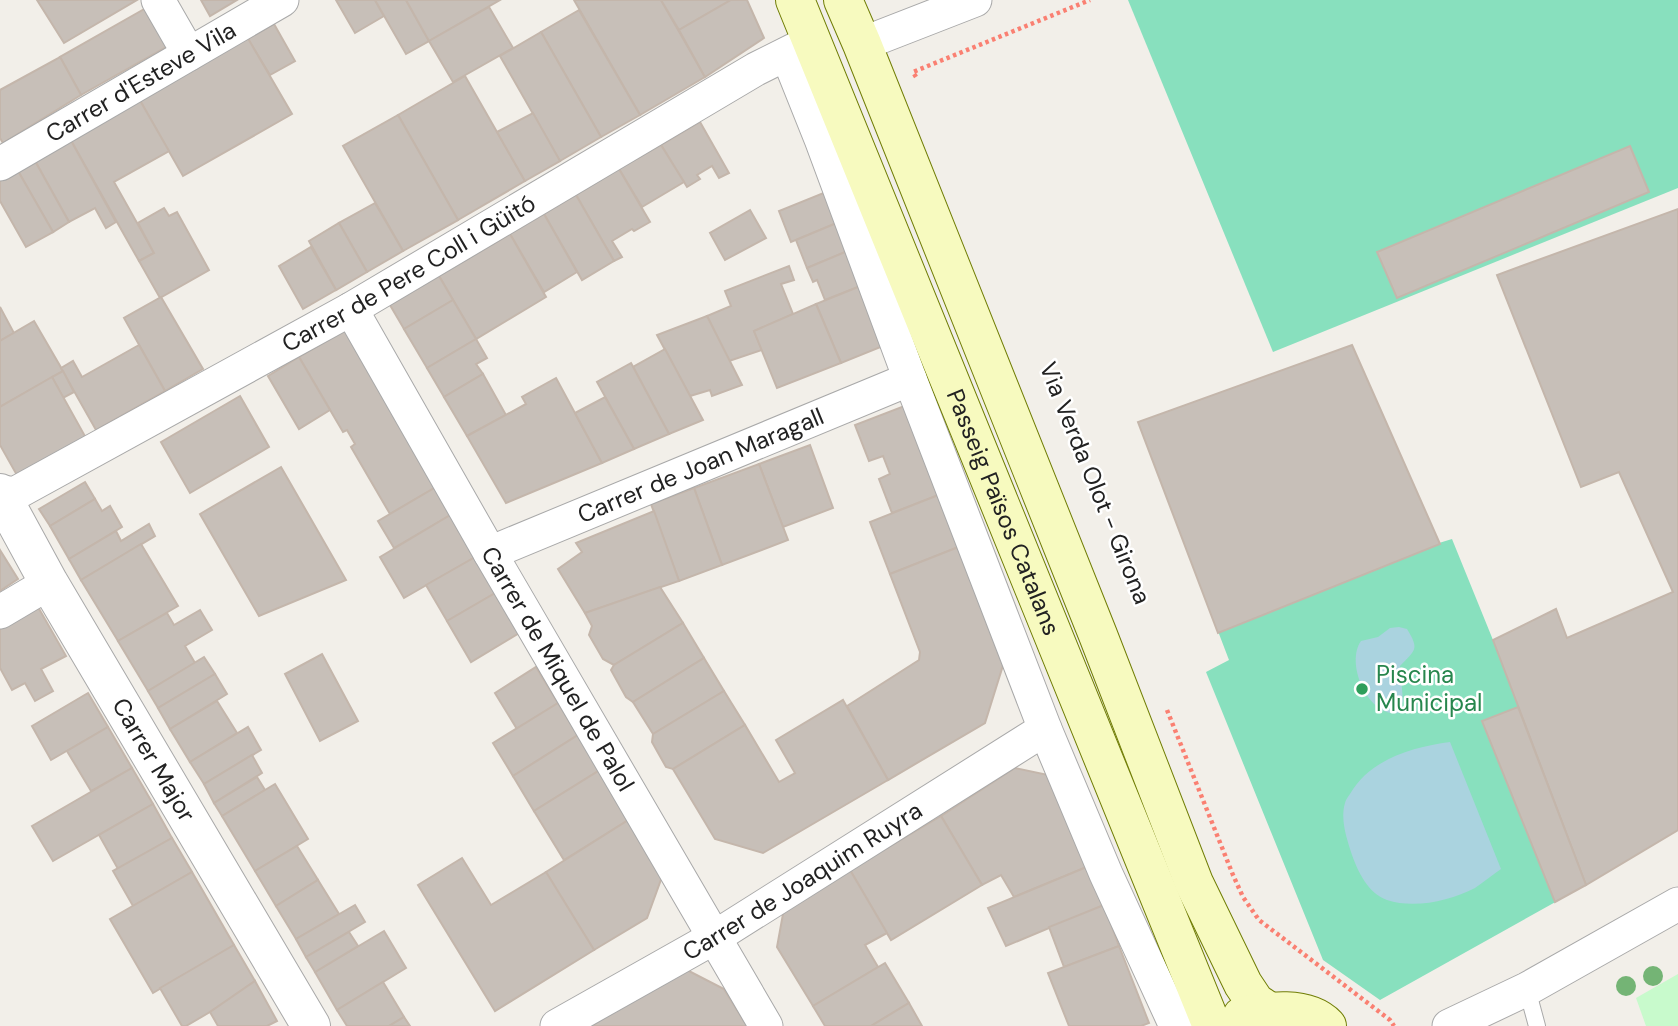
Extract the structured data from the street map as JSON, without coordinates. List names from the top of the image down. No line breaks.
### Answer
{"streets":{"main road":["Passeig Països Catalans"],"street":["Carrer d'Esteve Vila","Carrer de Pere Coll i Güitó","Carrer de Joan Maragall","Carrer de Miquel de Palol","Carrer Major","Carrer de Joaquim Ruyra"]},"crossings":[["Carrer de Pere Coll i Güitó","Passeig Països Catalans"],["Carrer de Pere Coll i Güitó","Carrer de Miquel de Palol"],["Carrer de Pere Coll i Güitó","Carrer Major"],["Carrer de Joan Maragall","Passeig Països Catalans"],["Carrer de Joan Maragall","Carrer de Miquel de Palol"],["Passeig Països Catalans","Carrer de Joaquim Ruyra"],["Carrer de Miquel de Palol","Carrer de Joaquim Ruyra"]],"places":["Piscina Municipal"]}
